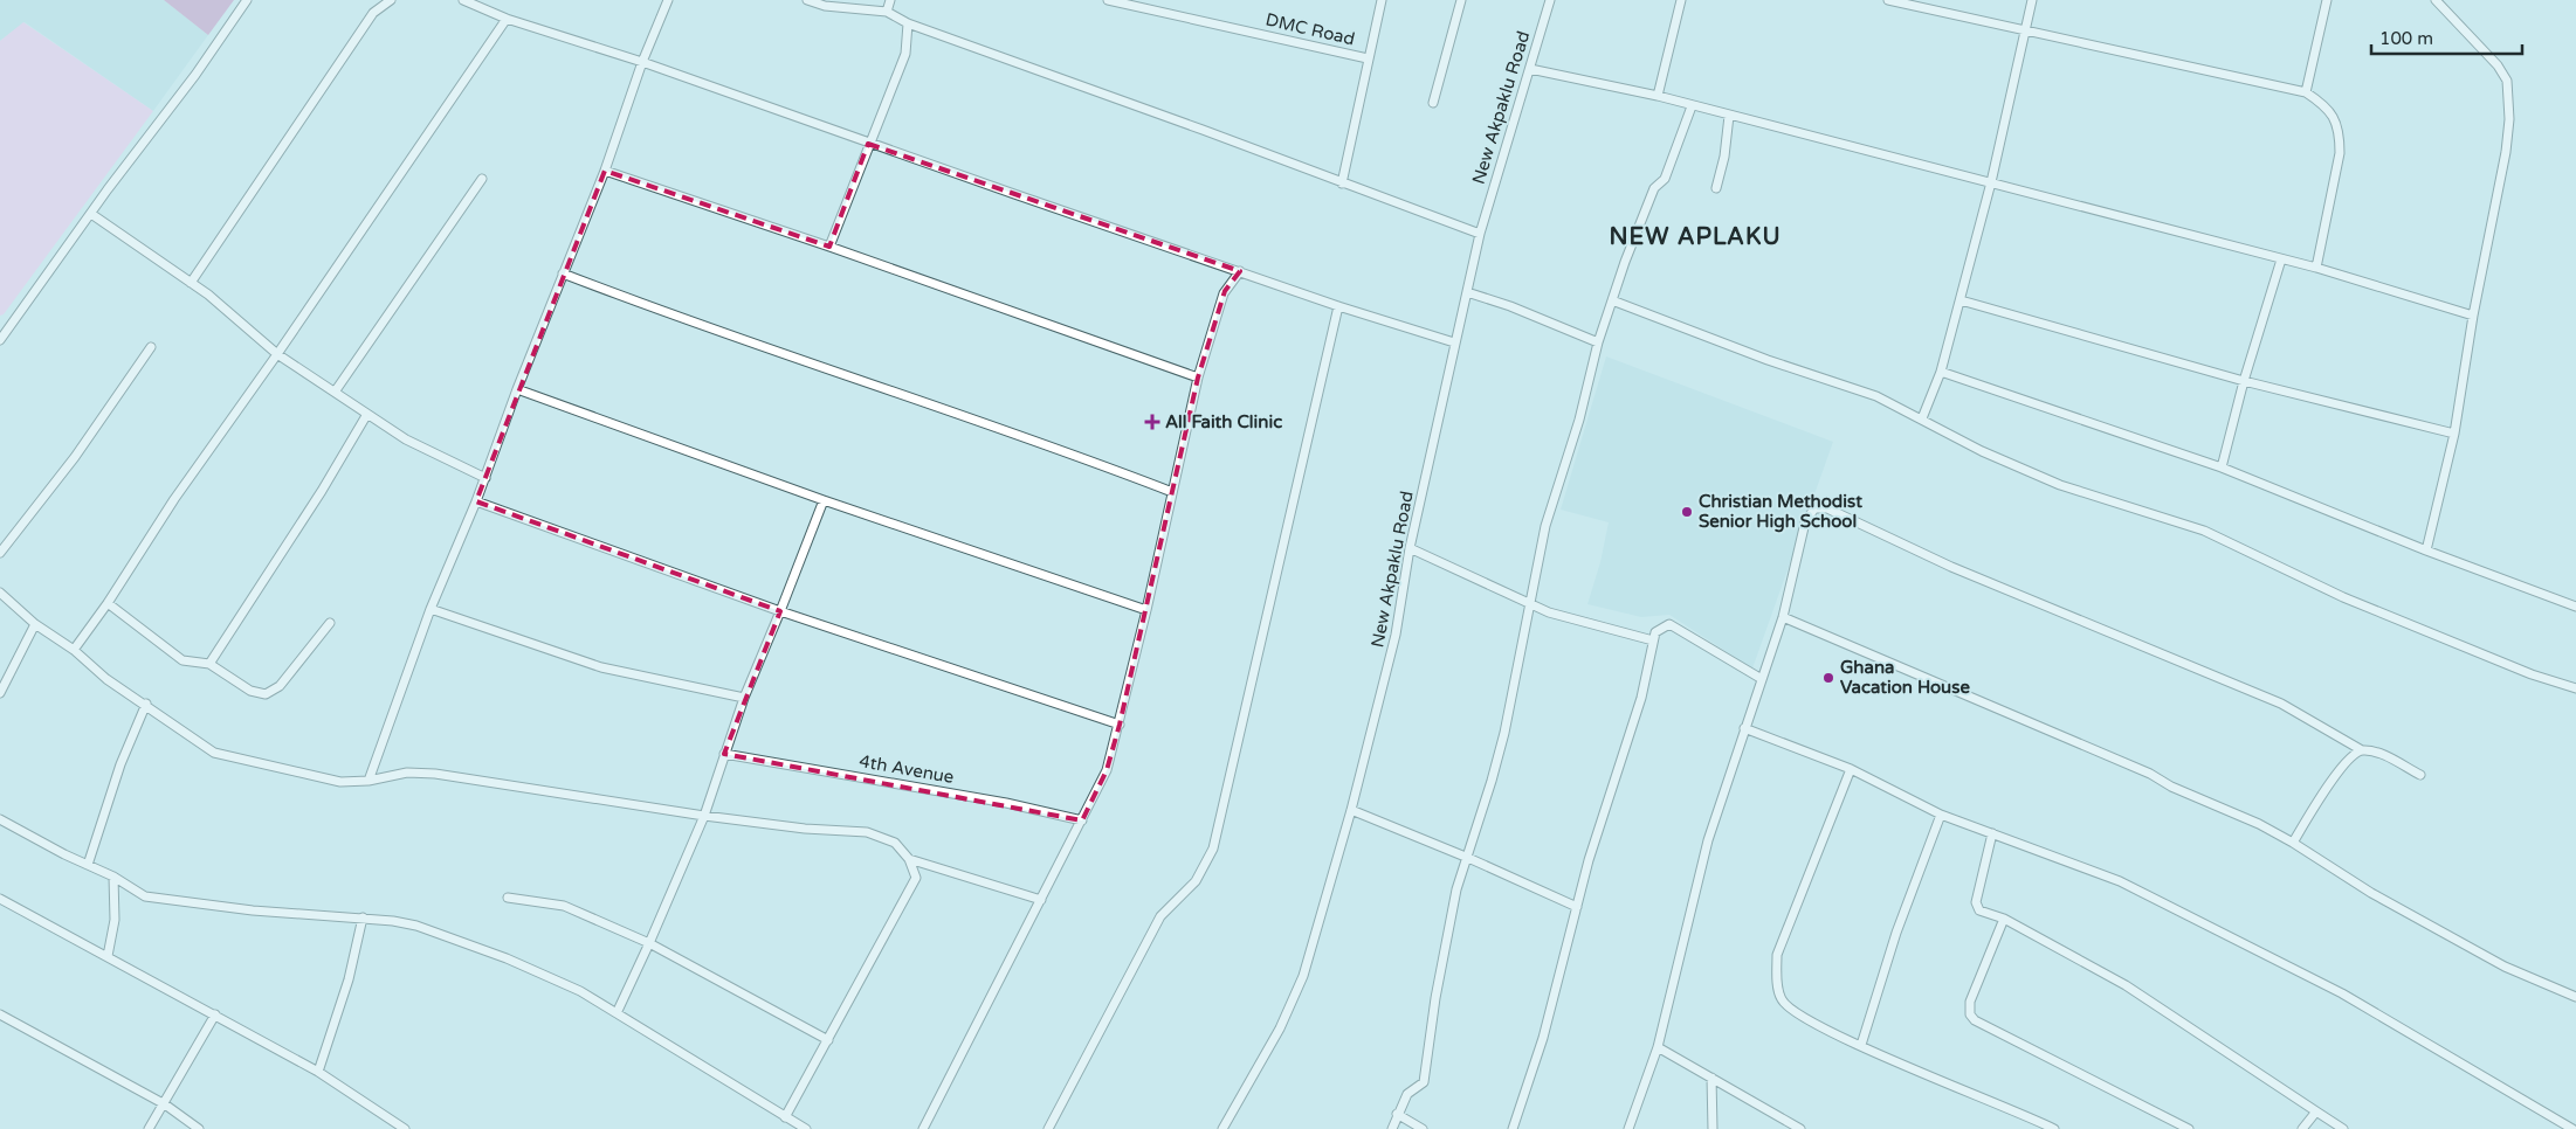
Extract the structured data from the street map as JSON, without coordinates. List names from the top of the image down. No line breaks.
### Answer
{"streets":{"street":["DMC Road","New Akpaklu Road","4th Avenue"]},"districts":["NEW APLAKU"],"places":{"health":["All Faith Clinic"],"other":["Christian Methodist Senior High School","Ghana Vacation House"]},"scale_bar":"100 m"}
